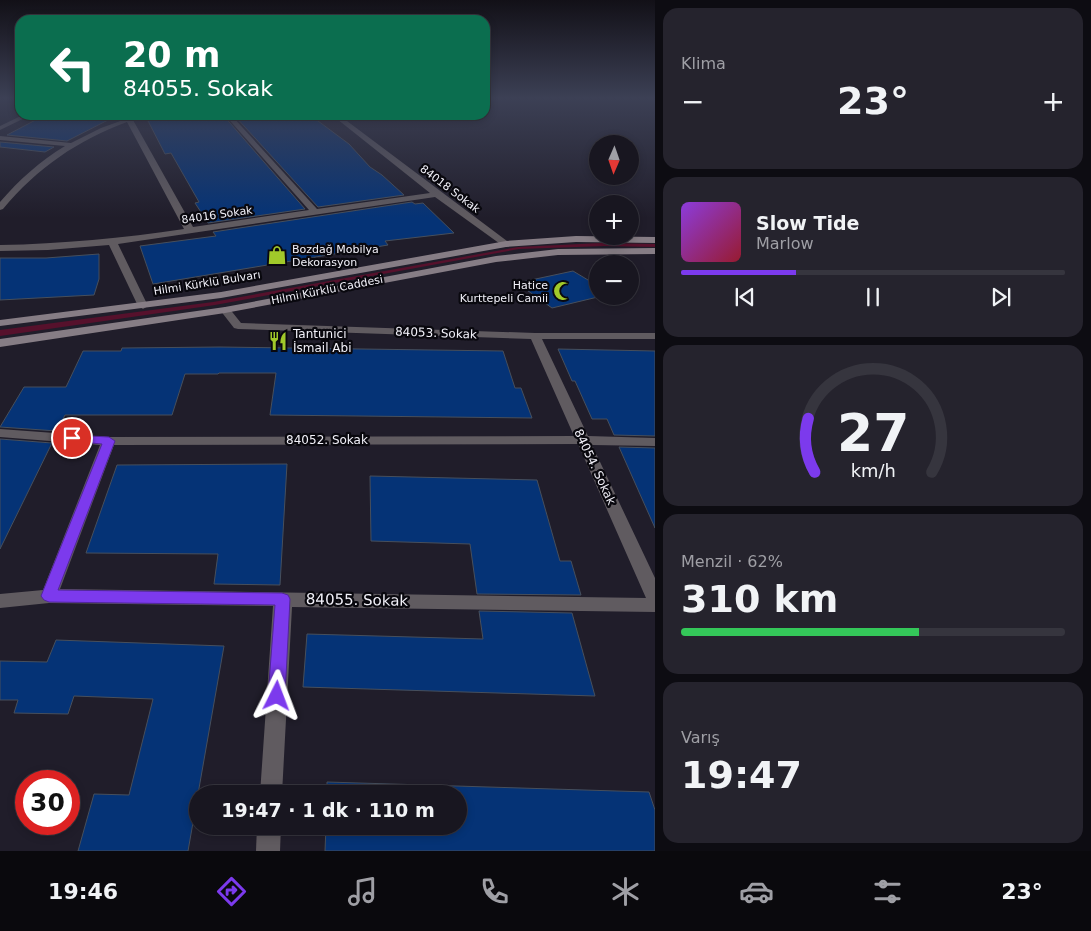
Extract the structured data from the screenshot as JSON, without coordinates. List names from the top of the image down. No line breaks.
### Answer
{"streets":{"main road":["Hilmi Kürklü Bulvarı","Hilmi Kürklü Caddesi"],"street":["84018 Sokak","84016 Sokak","84053. Sokak","84052. Sokak","84054. Sokak","84055. Sokak"]},"crossings":[["84018 Sokak","84016 Sokak"],["84018 Sokak","Hilmi Kürklü Bulvarı"],["Hilmi Kürklü Caddesi","84053. Sokak"],["84053. Sokak","84054. Sokak"],["84052. Sokak","84054. Sokak"]],"places":{"shop":["Bozdağ Mobilya Dekorasyon"],"mosque":["Hatice Kurttepeli Camii"],"restaurant":["Tantunici İsmail Abi"]},"north":"bottom","page":{"tile":["Klima",["Menzil · 62%","310 km"],["Varış","19:47"]],"turn":["20 m","84055. Sokak"],"heat":["−","23°","+"],"map_buttons":["+","−"],"song":["Slow Tide","Marlow"],"limit":"30","trip":"19:47 · 1 dk · 110 m","tabs":["19:46","23°"],"gauge":["27","km/h"]}}
